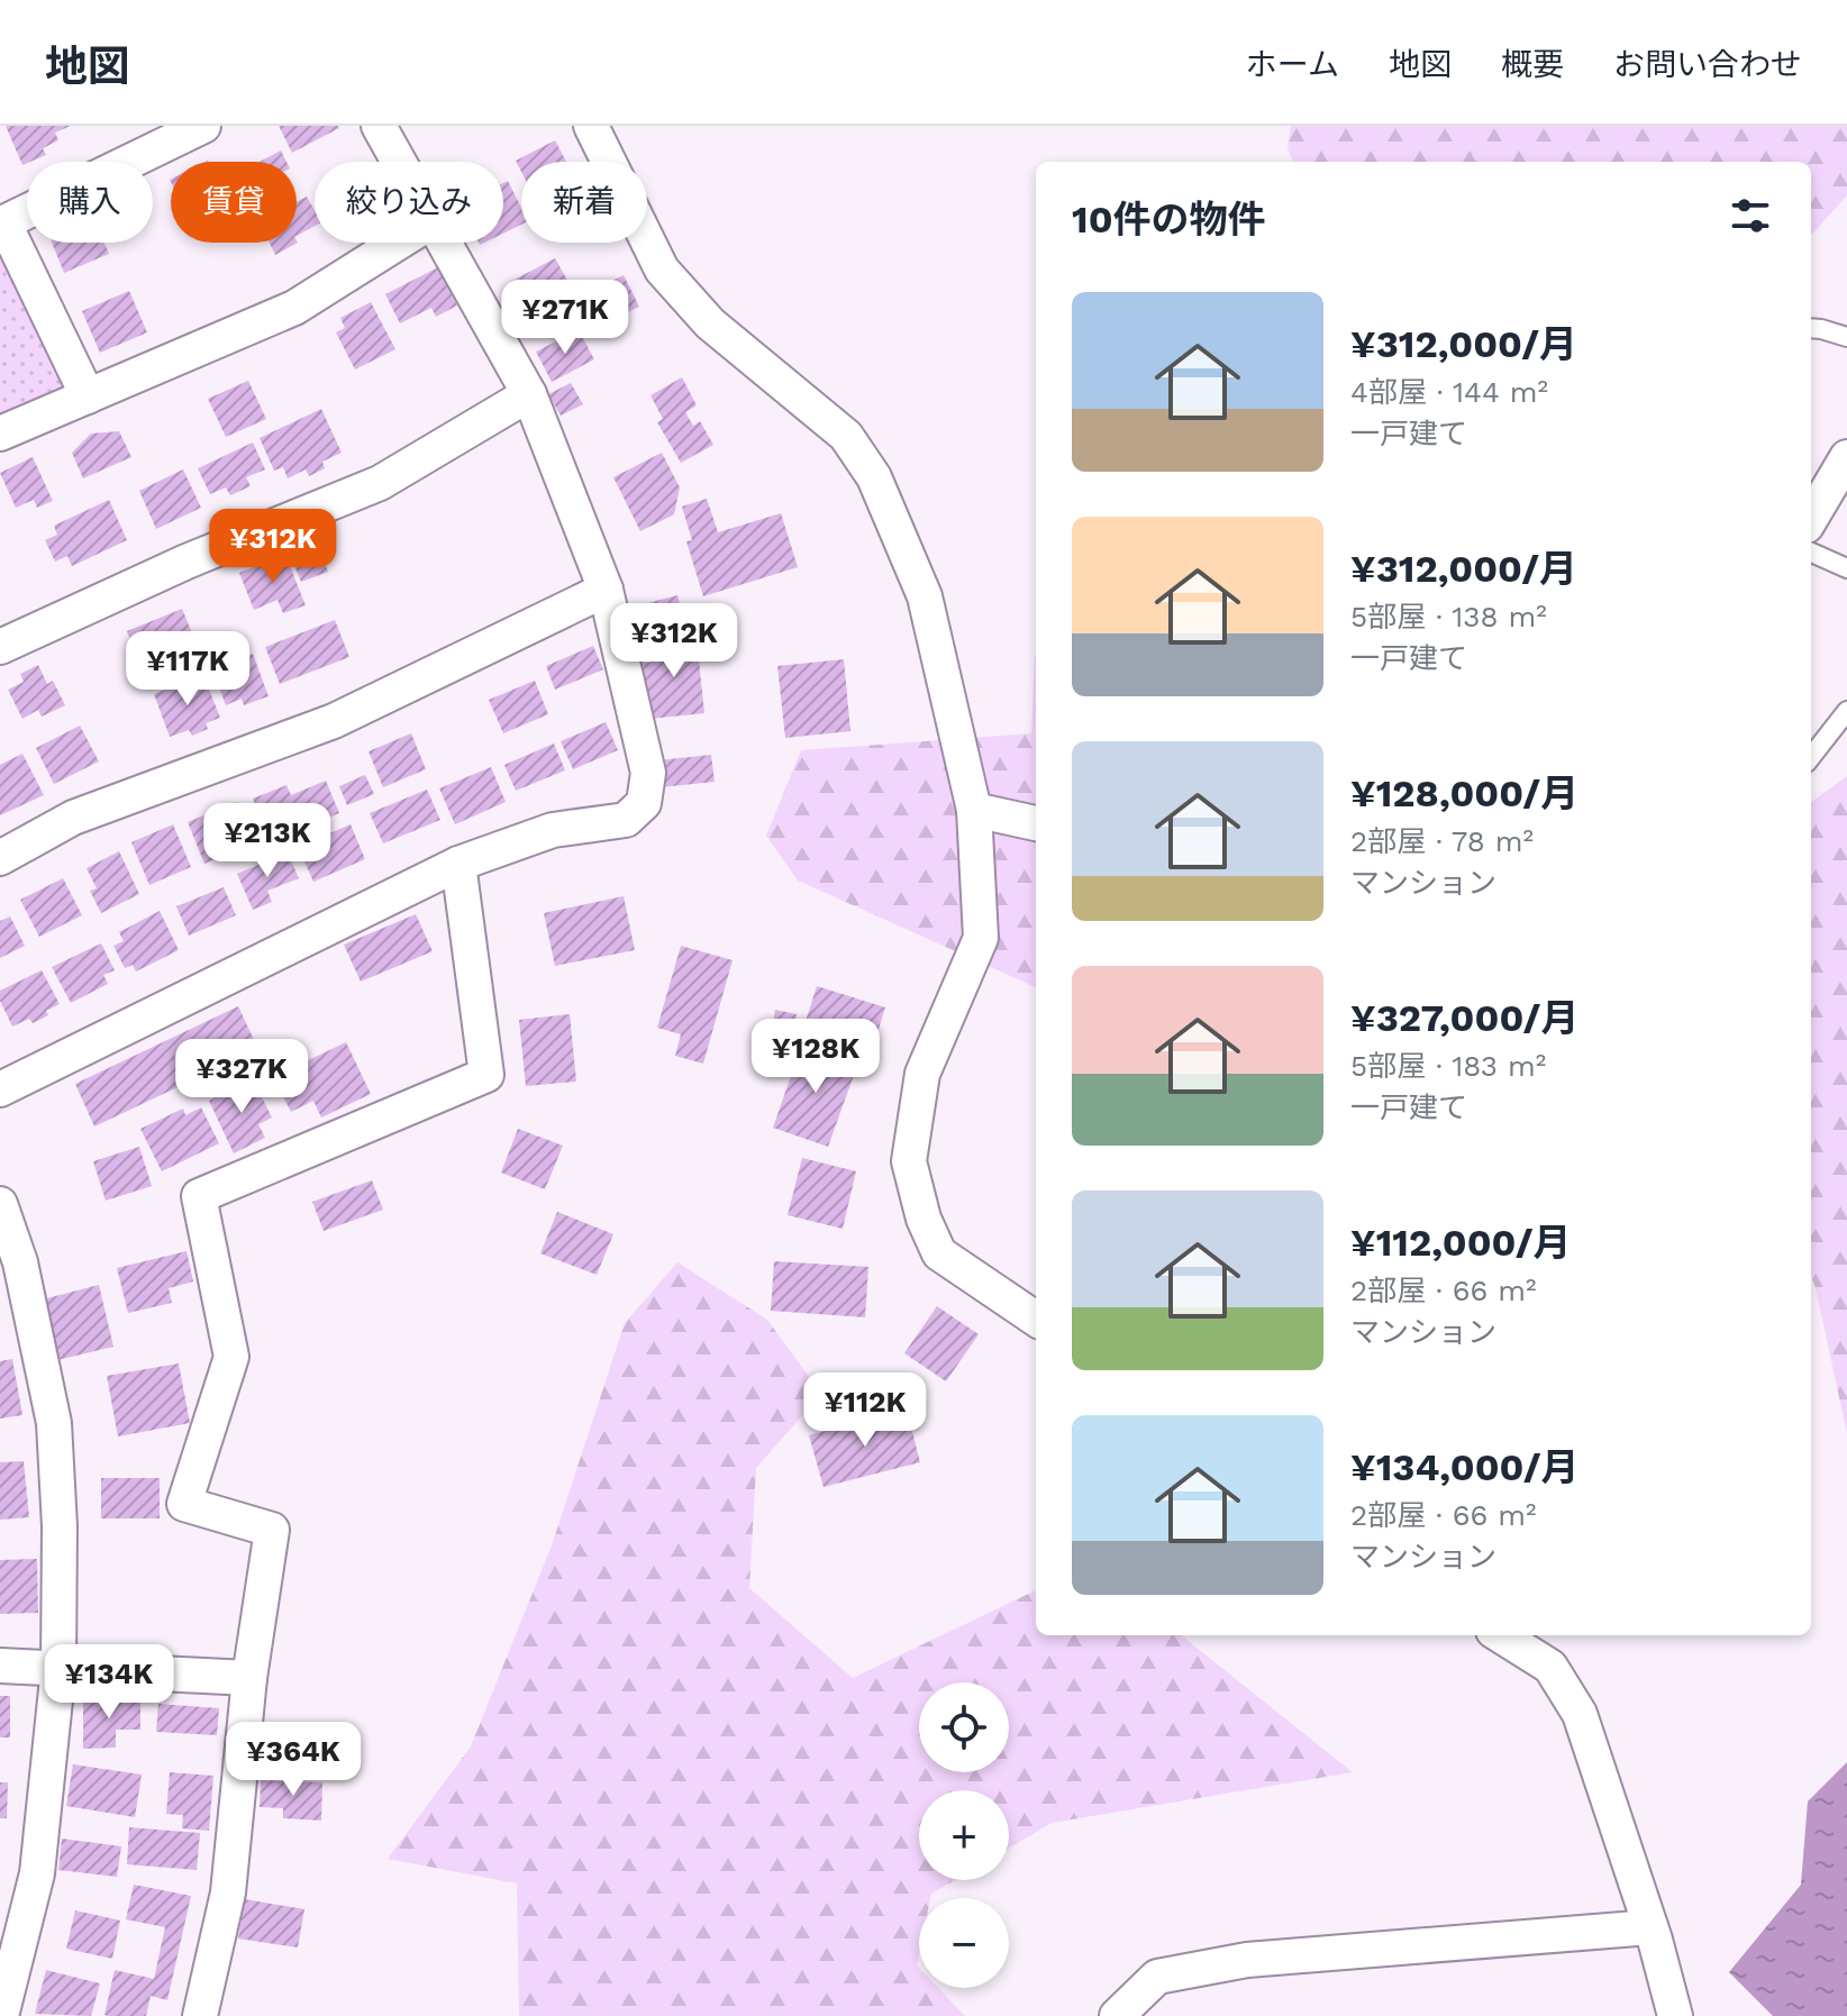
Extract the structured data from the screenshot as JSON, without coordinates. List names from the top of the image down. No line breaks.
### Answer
{"page":{"header":"地図","nav":["ホーム","地図","概要","お問い合わせ"],"chip":["購入","賃貸","絞り込み","新着"],"heading":"10件の物件","list":[{"name":"¥312,000/月","note":"4部屋 · 144 m² · 一戸建て"},{"name":"¥312,000/月","note":"5部屋 · 138 m² · 一戸建て"},{"name":"¥128,000/月","note":"2部屋 · 78 m² · マンション"},{"name":"¥327,000/月","note":"5部屋 · 183 m² · 一戸建て"},{"name":"¥112,000/月","note":"2部屋 · 66 m² · マンション"},{"name":"¥134,000/月","note":"2部屋 · 66 m² · マンション"}],"price":["¥271K","¥312K","¥312K","¥117K","¥213K","¥128K","¥327K","¥112K","¥134K","¥364K"],"map_buttons":["+","−"]}}
